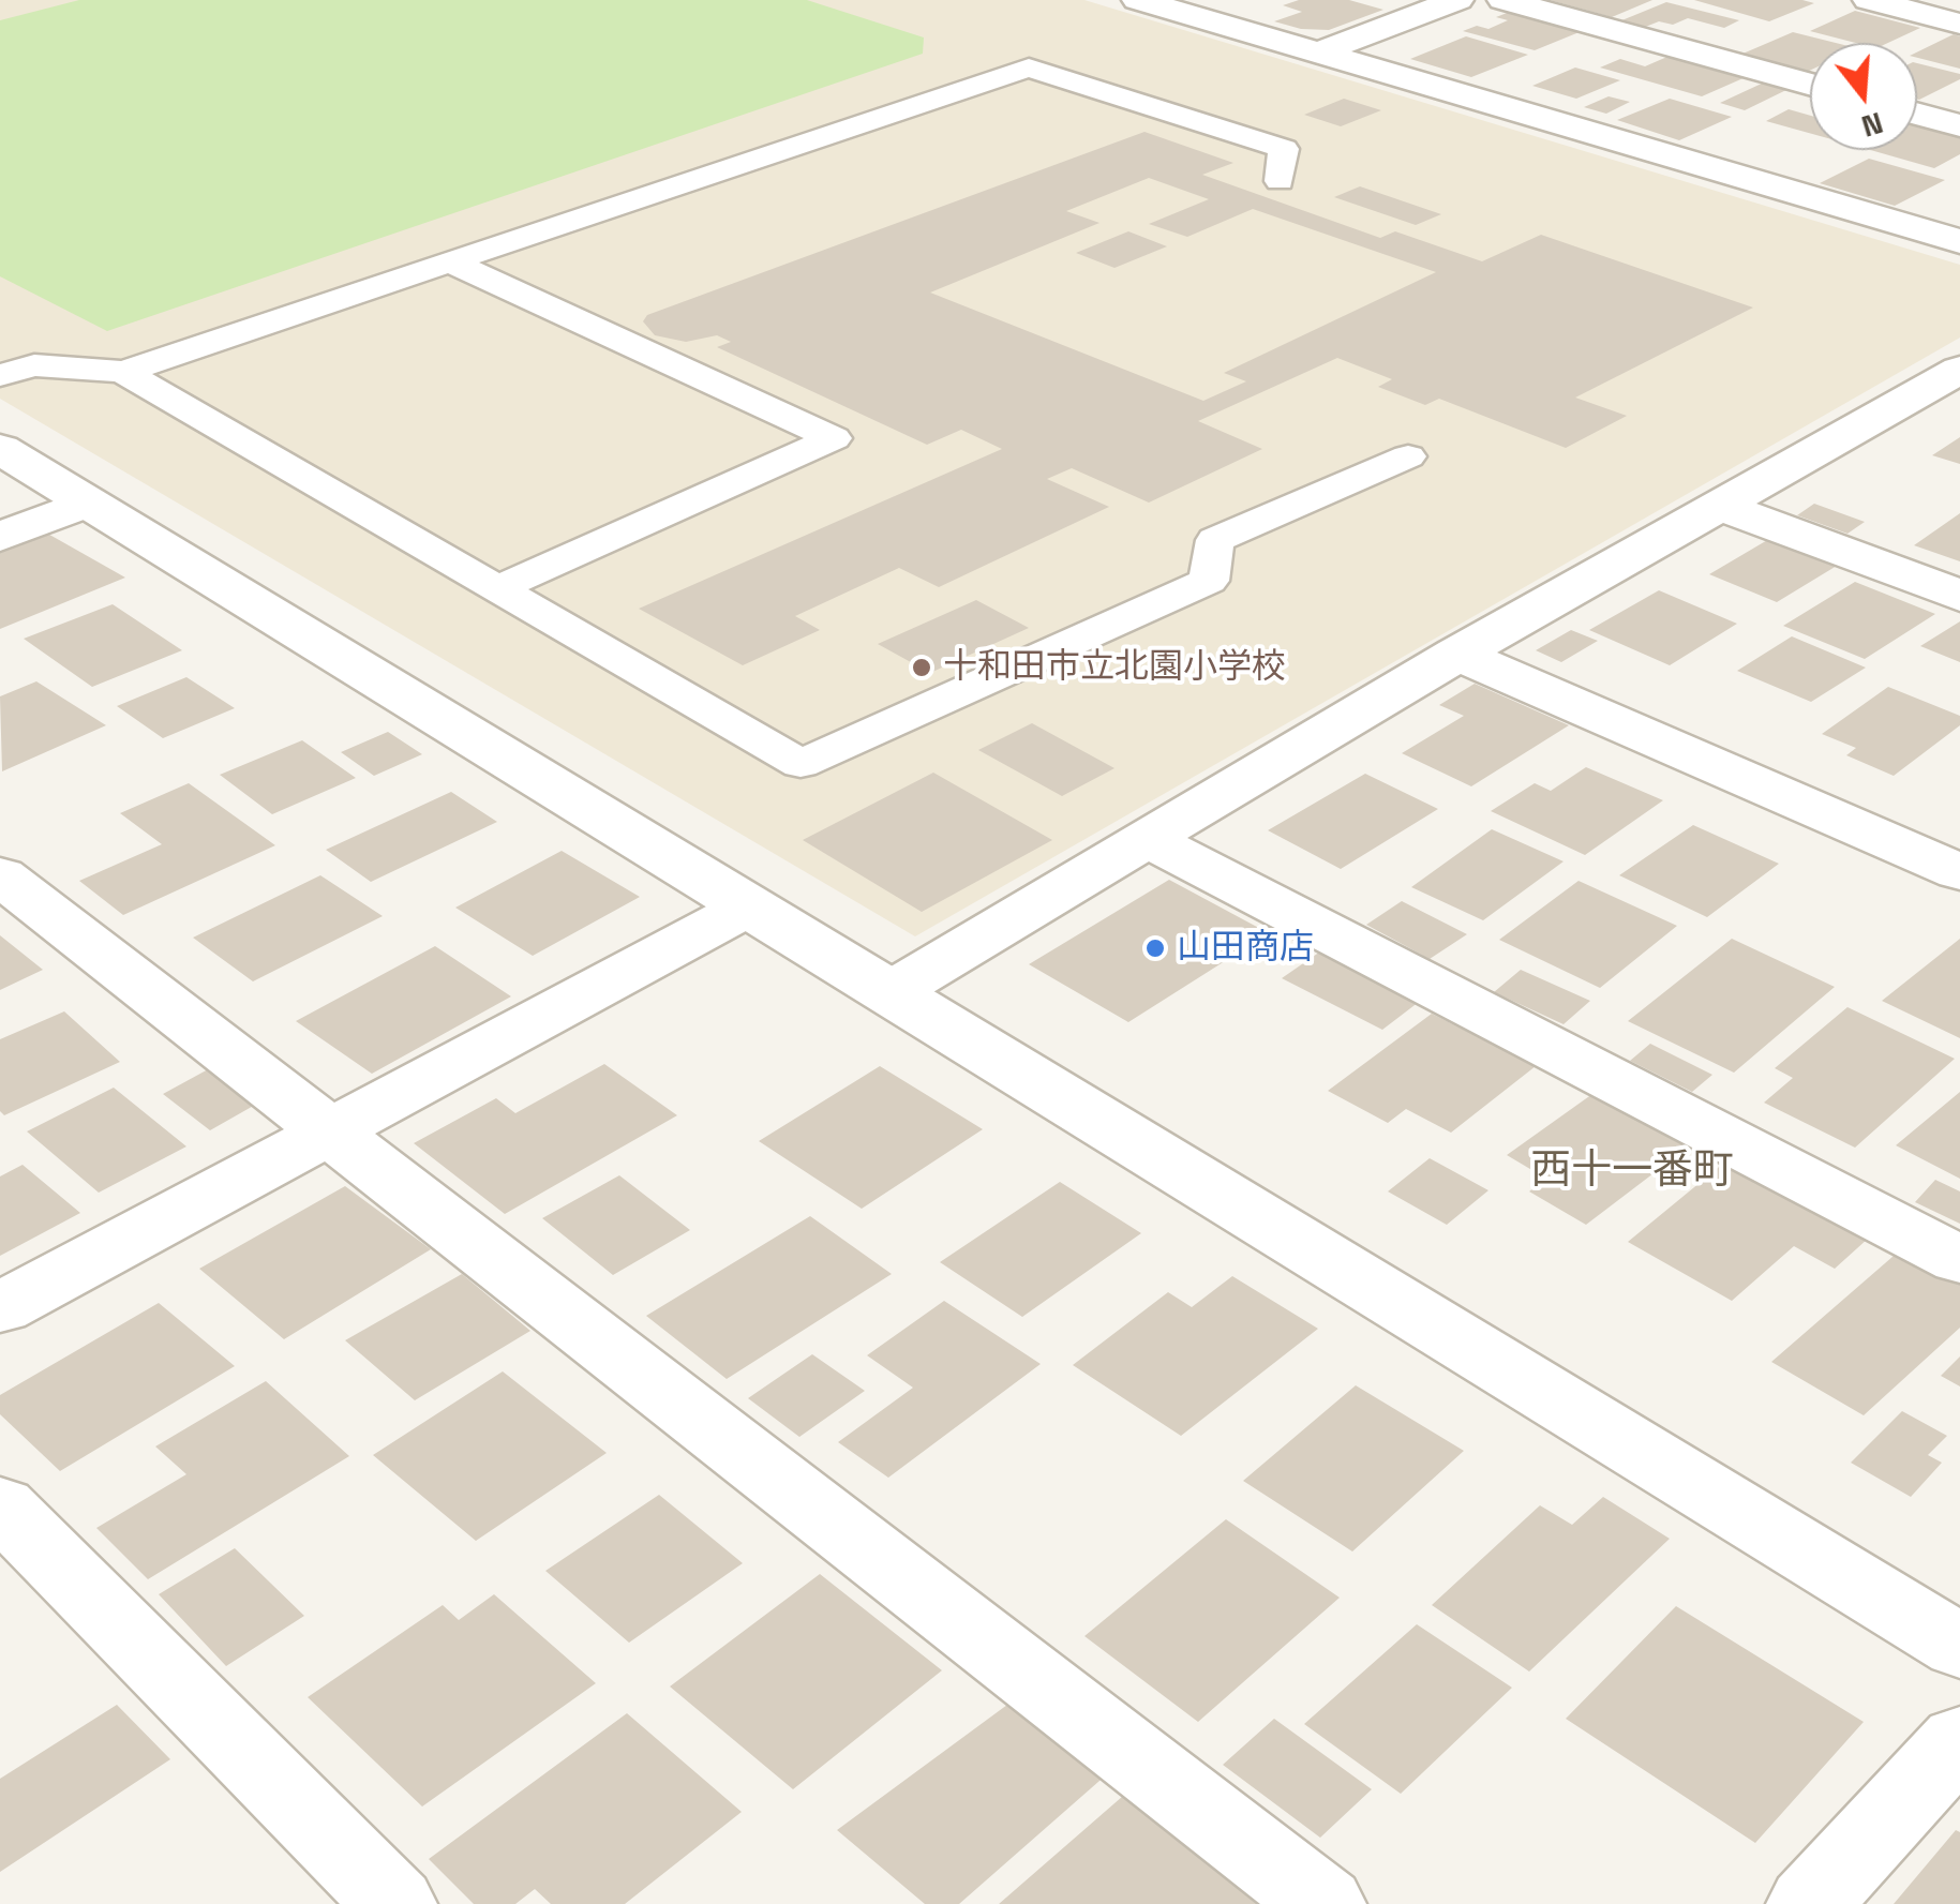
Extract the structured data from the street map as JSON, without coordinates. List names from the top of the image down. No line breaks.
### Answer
{"districts":["西十一番町"],"places":["十和田市立北園小学校","山田商店"],"north":"bottom"}
